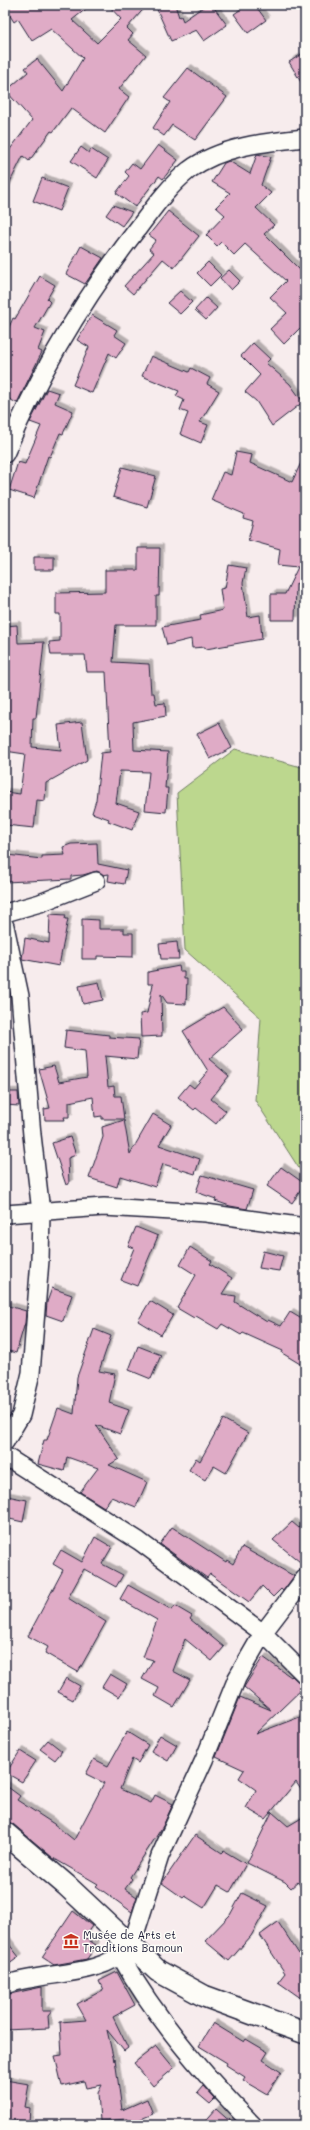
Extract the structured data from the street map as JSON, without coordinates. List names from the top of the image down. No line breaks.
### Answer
{"places":{"museum":["Musée de Arts et Traditions Bamoun"]}}
